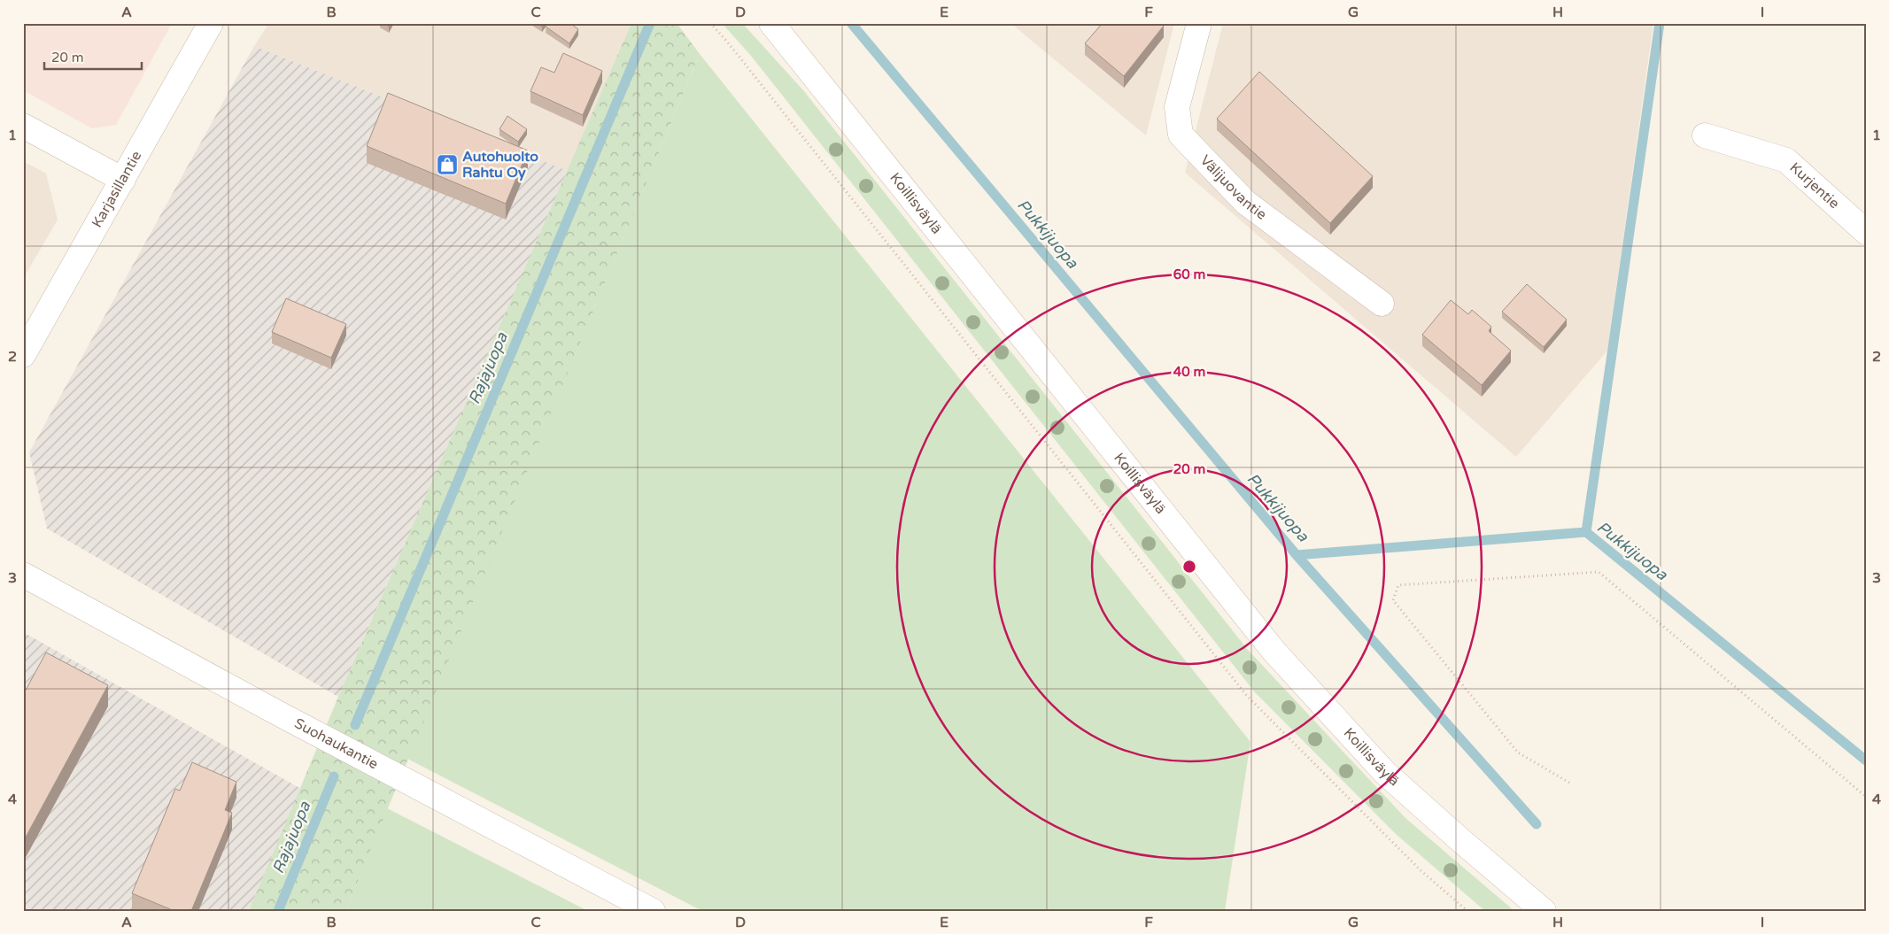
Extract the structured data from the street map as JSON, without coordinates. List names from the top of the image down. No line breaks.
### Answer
{"streets":{"street":["Kurjentie","Välijuovantie","Karjasillantie","Koillisväylä","Suohaukantie"]},"water":["Pukkijuopa","Rajajuopa"],"places":{"shop":["Autohuolto Rahtu Oy"]},"scale_bar":"20 m","grid":{"columns":["A","B","C","D","E","F","G","H","I"],"rows":["1","2","3","4"]},"rings":["60 m","40 m","20 m"]}
